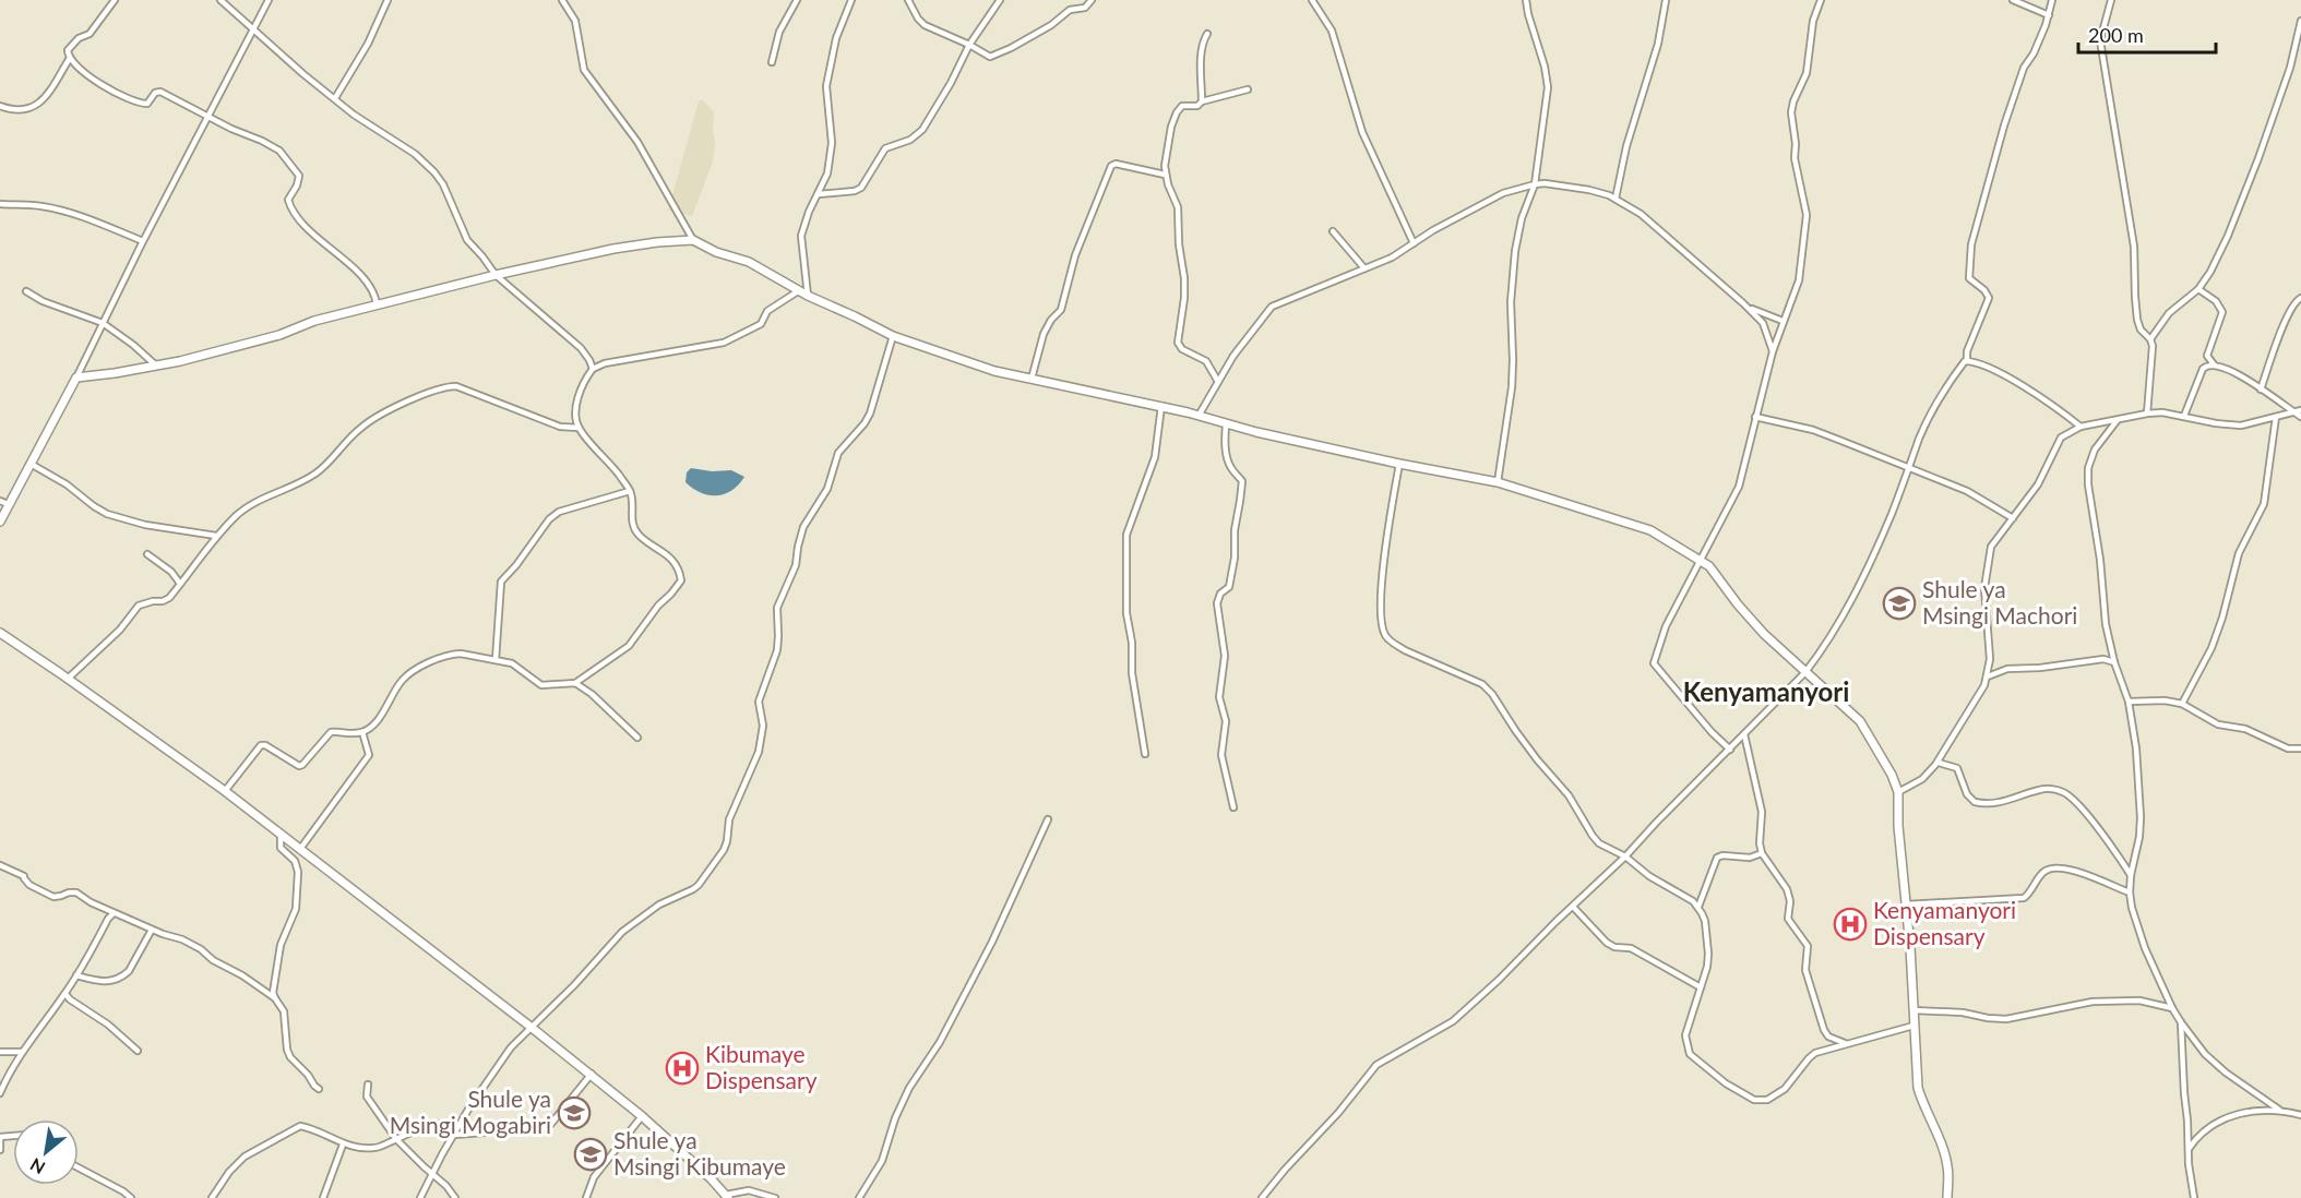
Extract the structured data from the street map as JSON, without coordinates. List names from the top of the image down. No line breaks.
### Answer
{"districts":["Kenyamanyori"],"places":{"school or university":["Shule ya Msingi Machori","Shule ya Msingi Mogabiri","Shule ya Msingi Kibumaye"],"hospital":["Kenyamanyori Dispensary","Kibumaye Dispensary"]},"scale_bar":"200 m","north":"bottom left"}
